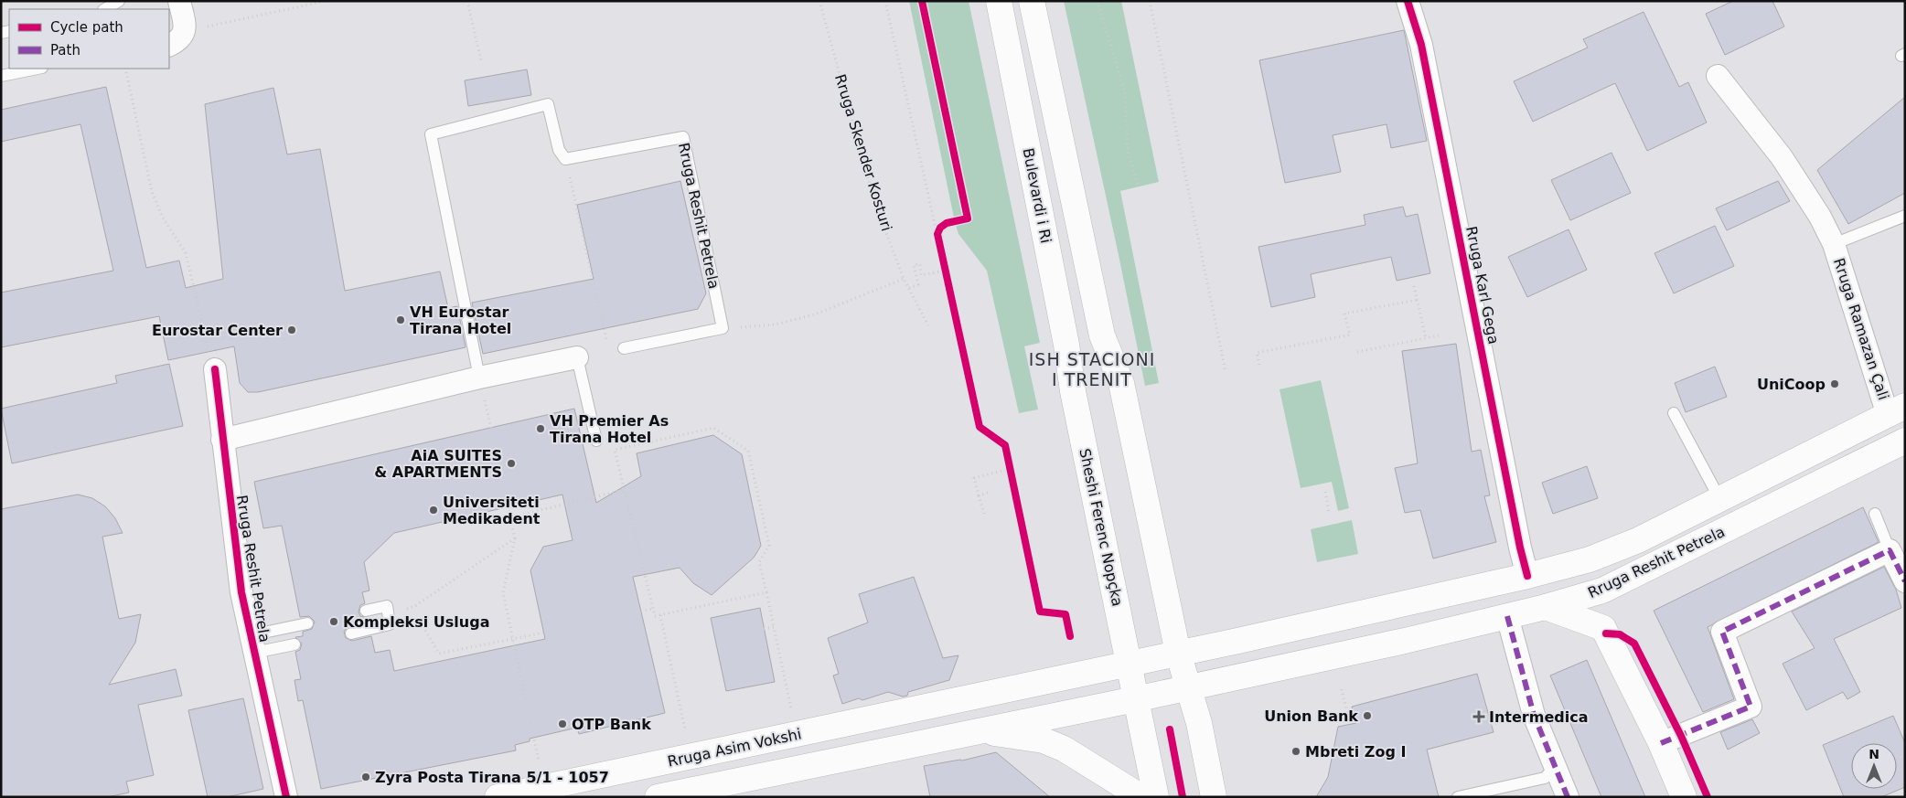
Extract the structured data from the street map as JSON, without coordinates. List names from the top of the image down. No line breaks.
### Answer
{"streets":{"main road":["Bulevardi i Ri","Rruga Reshit Petrela","Sheshi Ferenc Nopçka","Rruga Asim Vokshi"],"street":["Rruga Karl Gega","Rruga Ramazan Çali"],"path":["Rruga Skender Kosturi"]},"crossings":[["Bulevardi i Ri","Sheshi Ferenc Nopçka"],["Rruga Reshit Petrela","Rruga Karl Gega"],["Rruga Reshit Petrela","Rruga Ramazan Çali"],["Sheshi Ferenc Nopçka","Rruga Asim Vokshi"]],"districts":["ISH STACIONI I TRENIT"],"places":{"other":["VH Eurostar Tirana Hotel","Eurostar Center","UniCoop","VH Premier As Tirana Hotel","AiA SUITES & APARTMENTS","Universiteti Medikadent","Kompleksi Usluga","Union Bank","OTP Bank","Mbreti Zog I","Zyra Posta Tirana 5/1 - 1057"],"health":["Intermedica"]},"legend":["Cycle path","Path"],"north":"top"}
